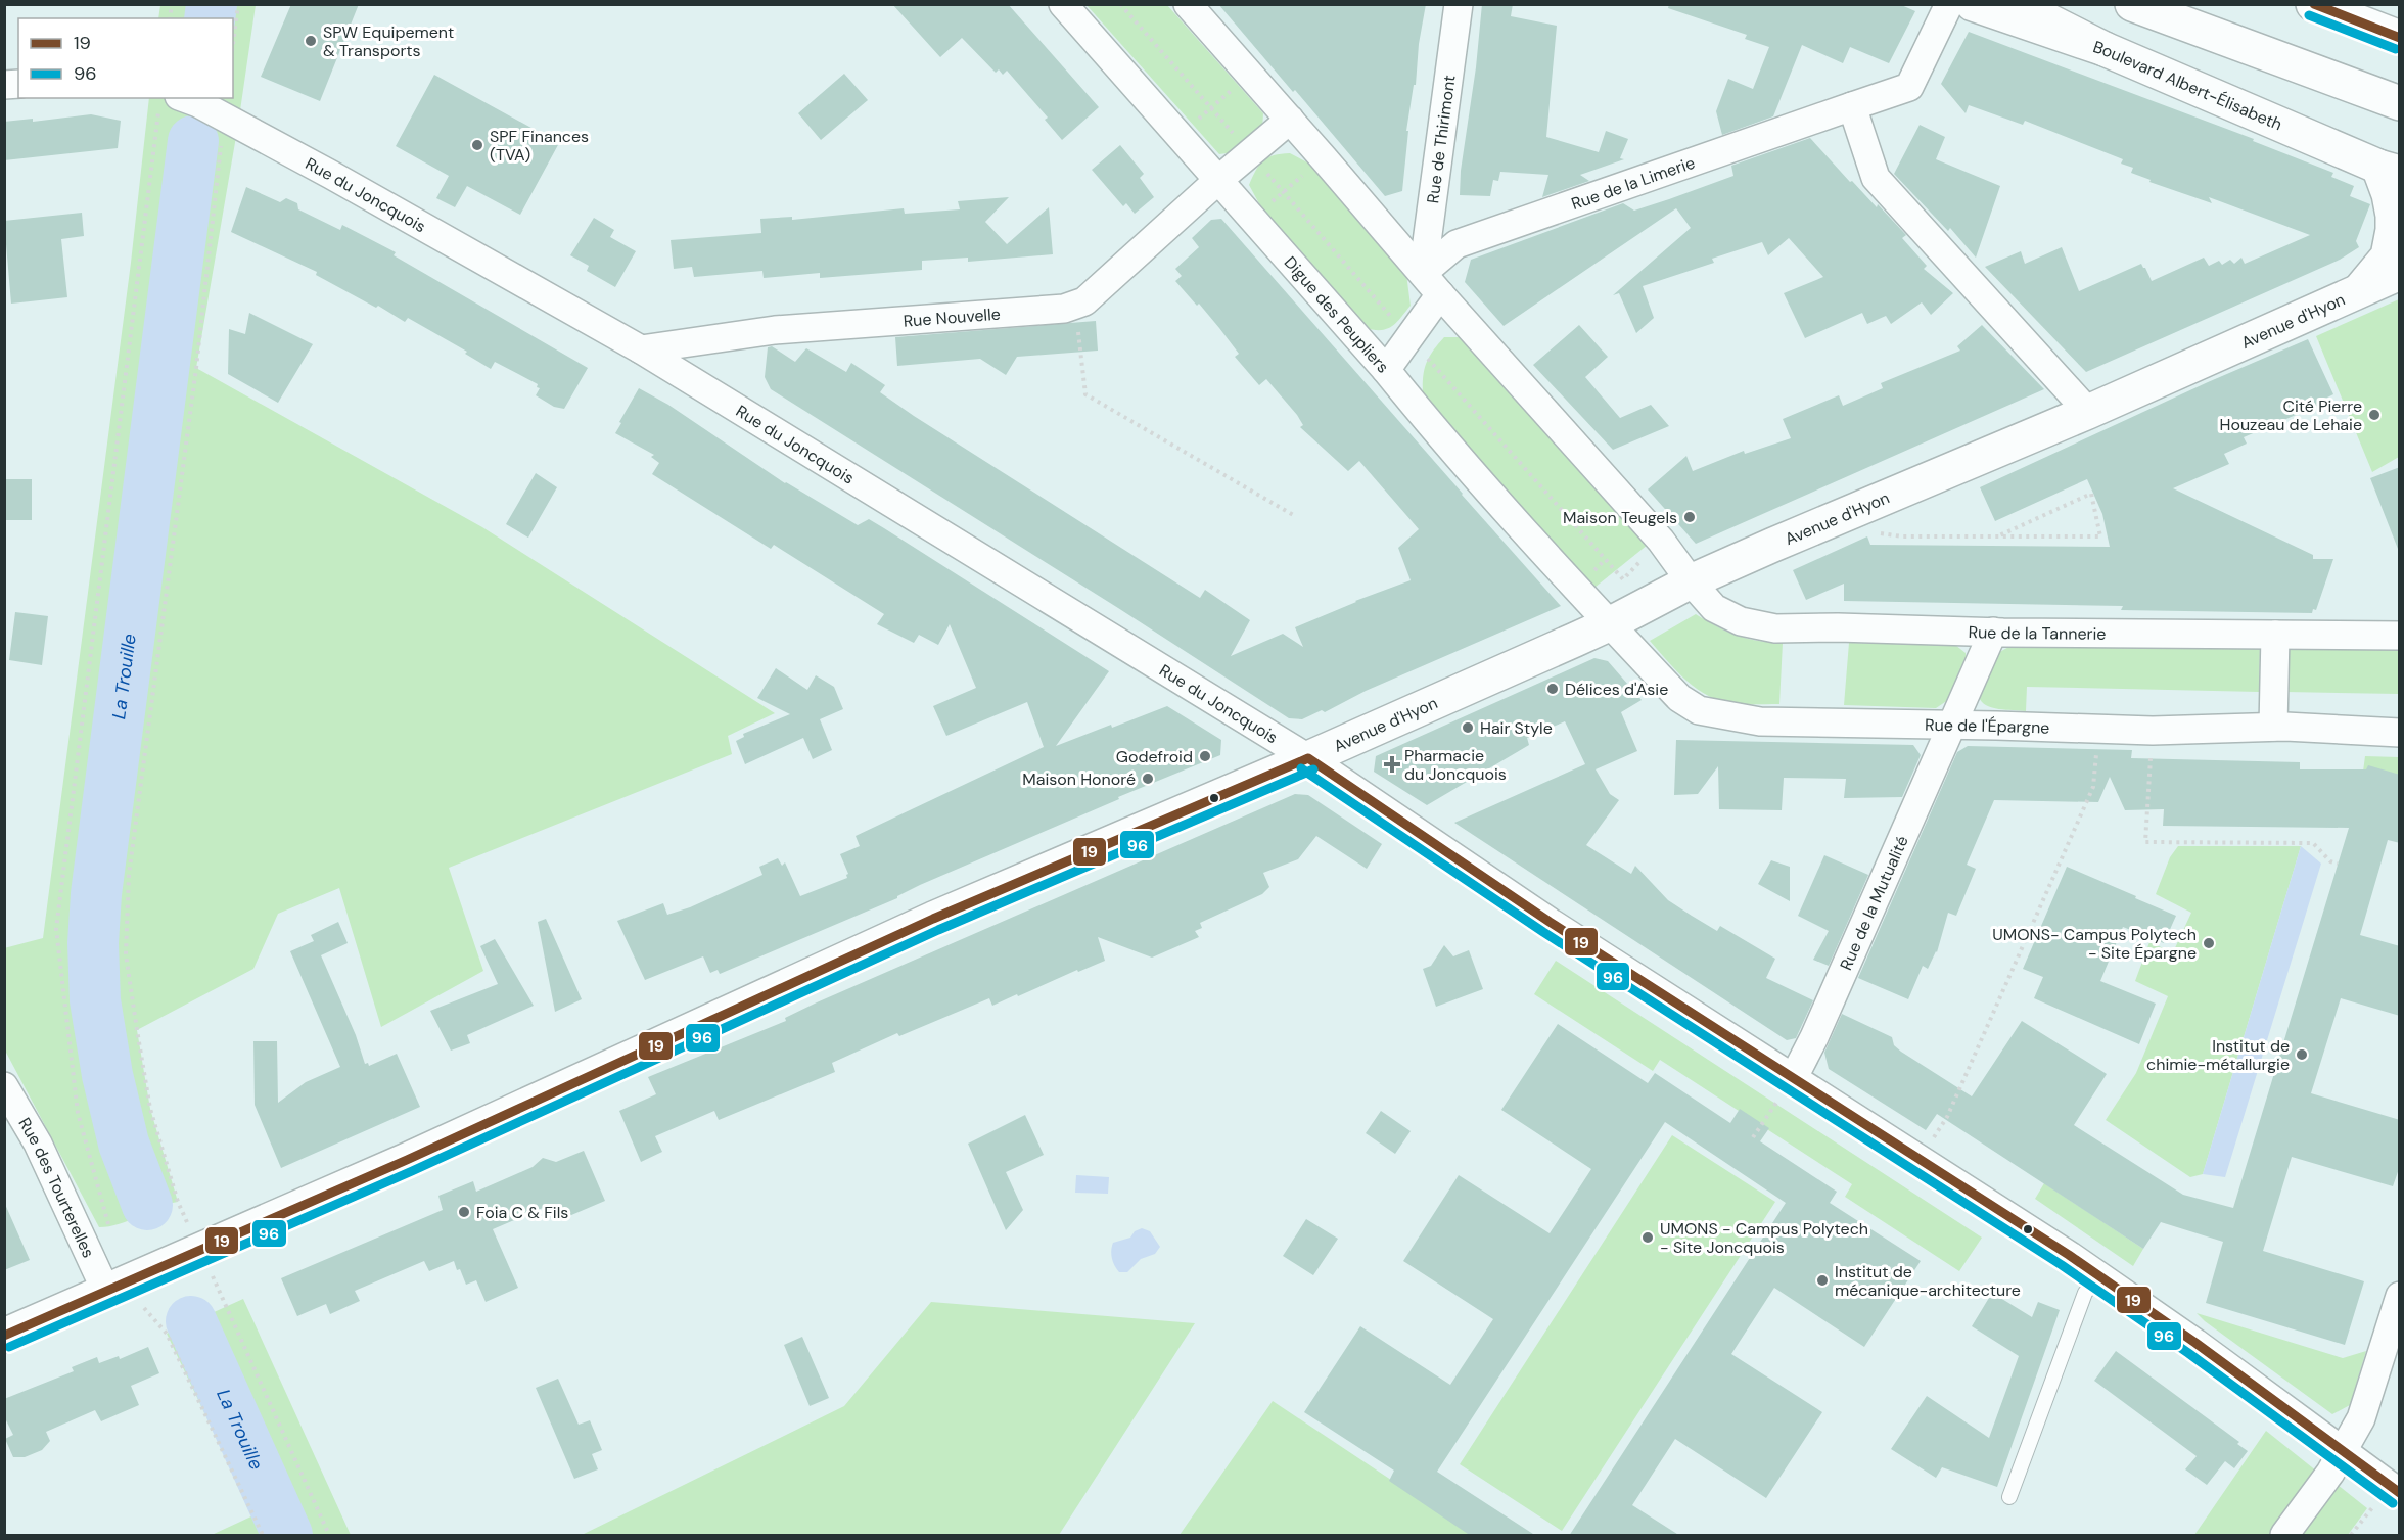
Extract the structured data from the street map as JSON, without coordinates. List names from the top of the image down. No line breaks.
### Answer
{"streets":{"main road":["Boulevard Albert-Élisabeth","Avenue d'Hyon"],"street":["Rue de Thirimont","Rue de la Limerie","Rue du Joncquois","Digue des Peupliers","Rue Nouvelle","Rue de la Tannerie","Rue de l'Épargne","Rue de la Mutualité","Rue des Tourterelles"]},"crossings":[["Rue de Thirimont","Rue de la Limerie"],["Rue du Joncquois","Rue Nouvelle"],["Rue du Joncquois","Avenue d'Hyon"],["Rue du Joncquois","Rue de la Mutualité"],["Digue des Peupliers","Rue Nouvelle"],["Digue des Peupliers","Avenue d'Hyon"],["Digue des Peupliers","Rue de l'Épargne"],["Avenue d'Hyon","Rue de la Tannerie"],["Avenue d'Hyon","Rue de l'Épargne"],["Avenue d'Hyon","Rue des Tourterelles"],["Rue de la Tannerie","Rue de la Mutualité"],["Rue de l'Épargne","Rue de la Mutualité"]],"water":["La Trouille"],"places":{"other":["SPW Equipement & Transports","SPF Finances (TVA)","Cité Pierre Houzeau de Lehaie","Maison Teugels","Délices d'Asie","Hair Style","Godefroid","Maison Honoré","UMONS- Campus Polytech - Site Épargne","Institut de chimie-métallurgie","Foia C & Fils","UMONS - Campus Polytech - Site Joncquois","Institut de mécanique-architecture"],"health":["Pharmacie du Joncquois"]},"lines":["transit line 19","transit line 96"],"legend":["19","96"]}
